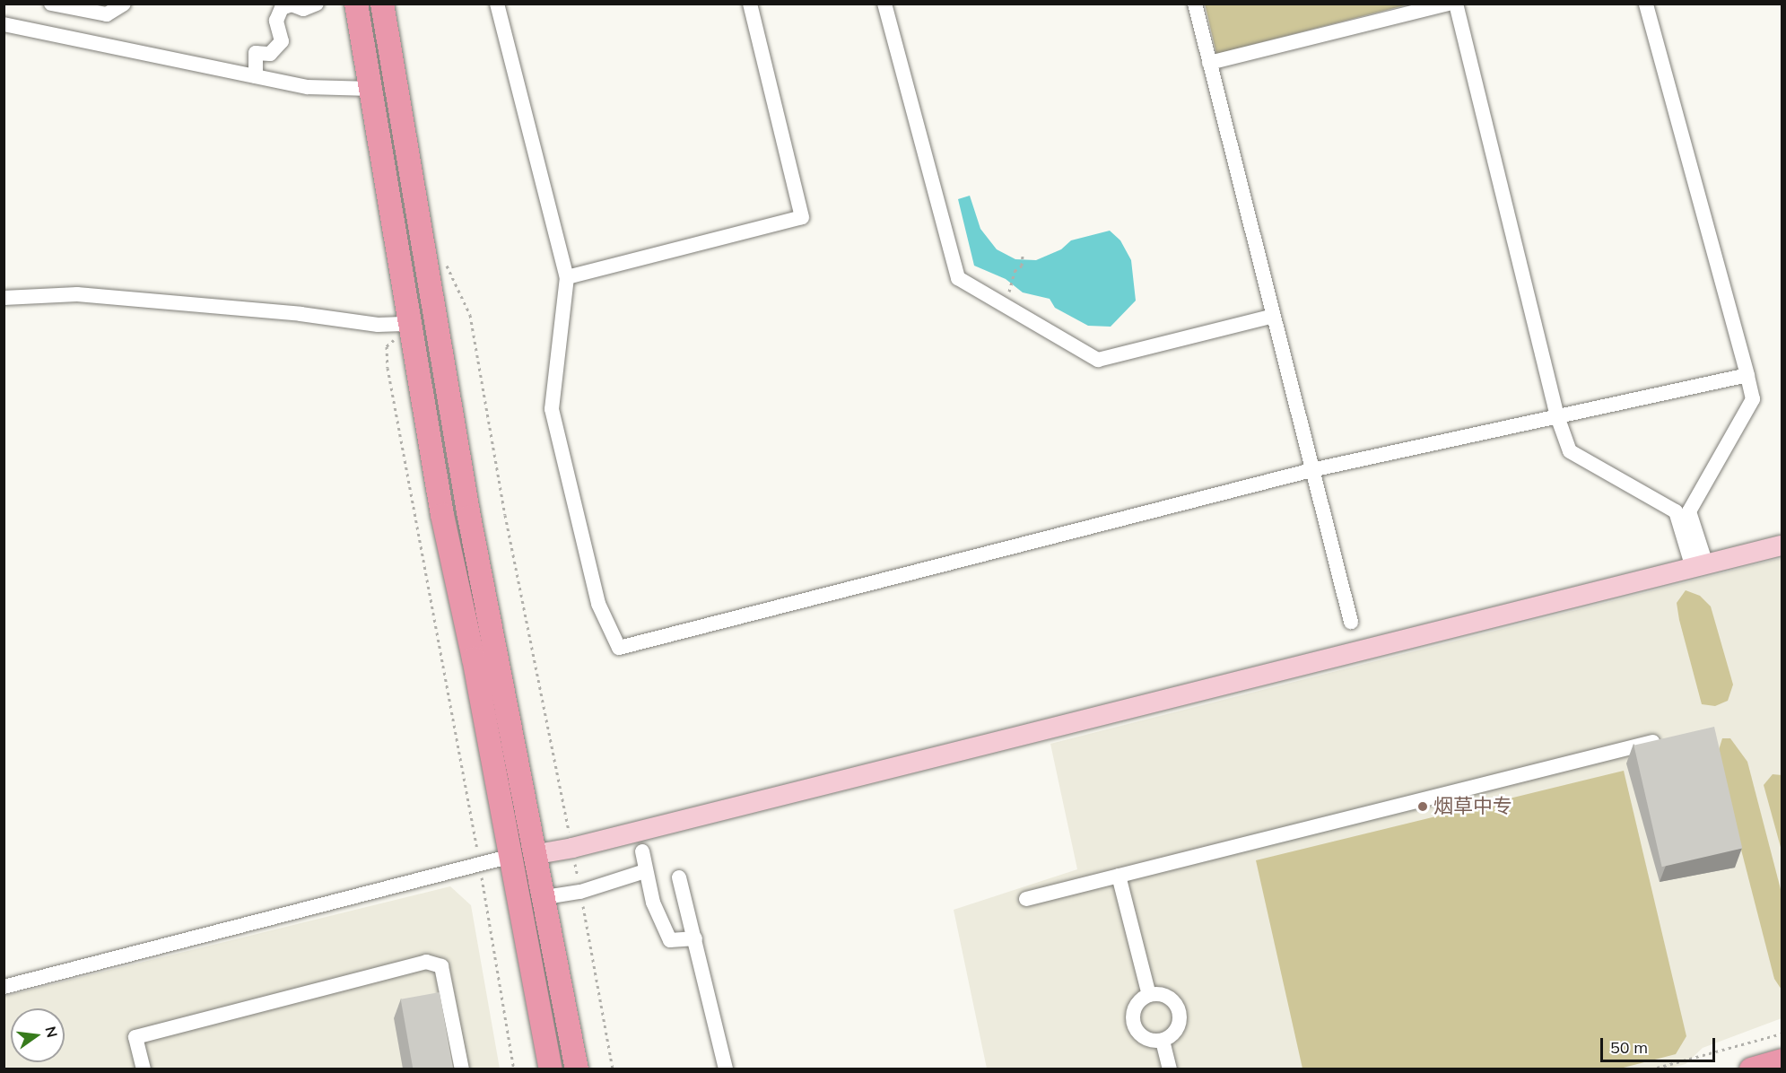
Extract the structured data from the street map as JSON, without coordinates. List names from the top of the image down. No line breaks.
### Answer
{"places":["烟草中专"],"scale_bar":"50 m","north":"right"}
